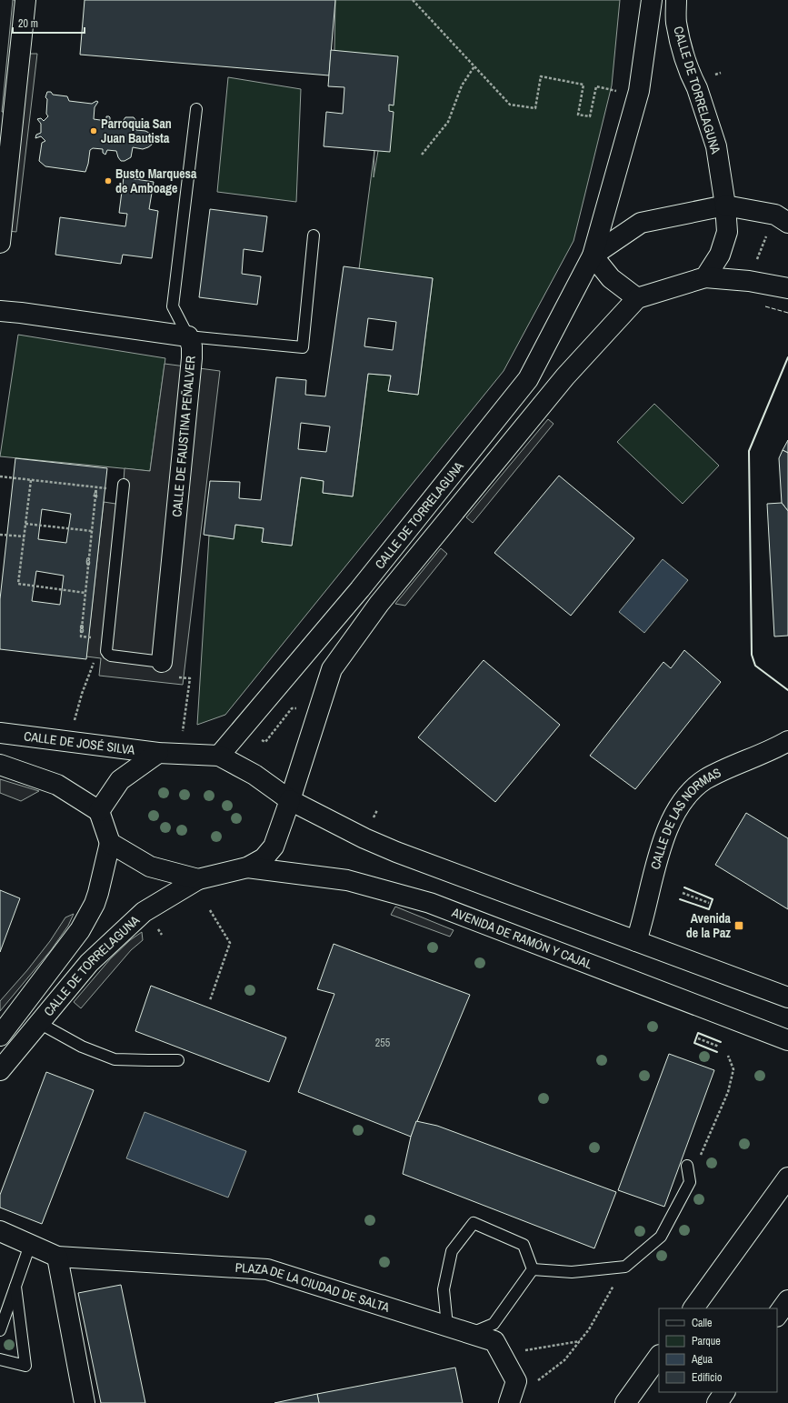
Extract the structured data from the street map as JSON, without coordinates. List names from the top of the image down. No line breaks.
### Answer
{"streets":{"main road":["CALLE DE TORRELAGUNA","CALLE DE FAUSTINA PEÑALVER","CALLE DE JOSÉ SILVA","CALLE DE LAS NORMAS","AVENIDA DE RAMÓN Y CAJAL","PLAZA DE LA CIUDAD DE SALTA"]},"crossings":[["CALLE DE TORRELAGUNA","CALLE DE JOSÉ SILVA"],["CALLE DE TORRELAGUNA","AVENIDA DE RAMÓN Y CAJAL"]],"places":{"other":["Parroquia San Juan Bautista","Busto Marquesa de Amboage"],"transit":["Avenida de la Paz"]},"house_numbers":["4","6","8","255"],"legend":["Calle","Parque","Agua","Edificio"],"scale_bar":"20 m"}
